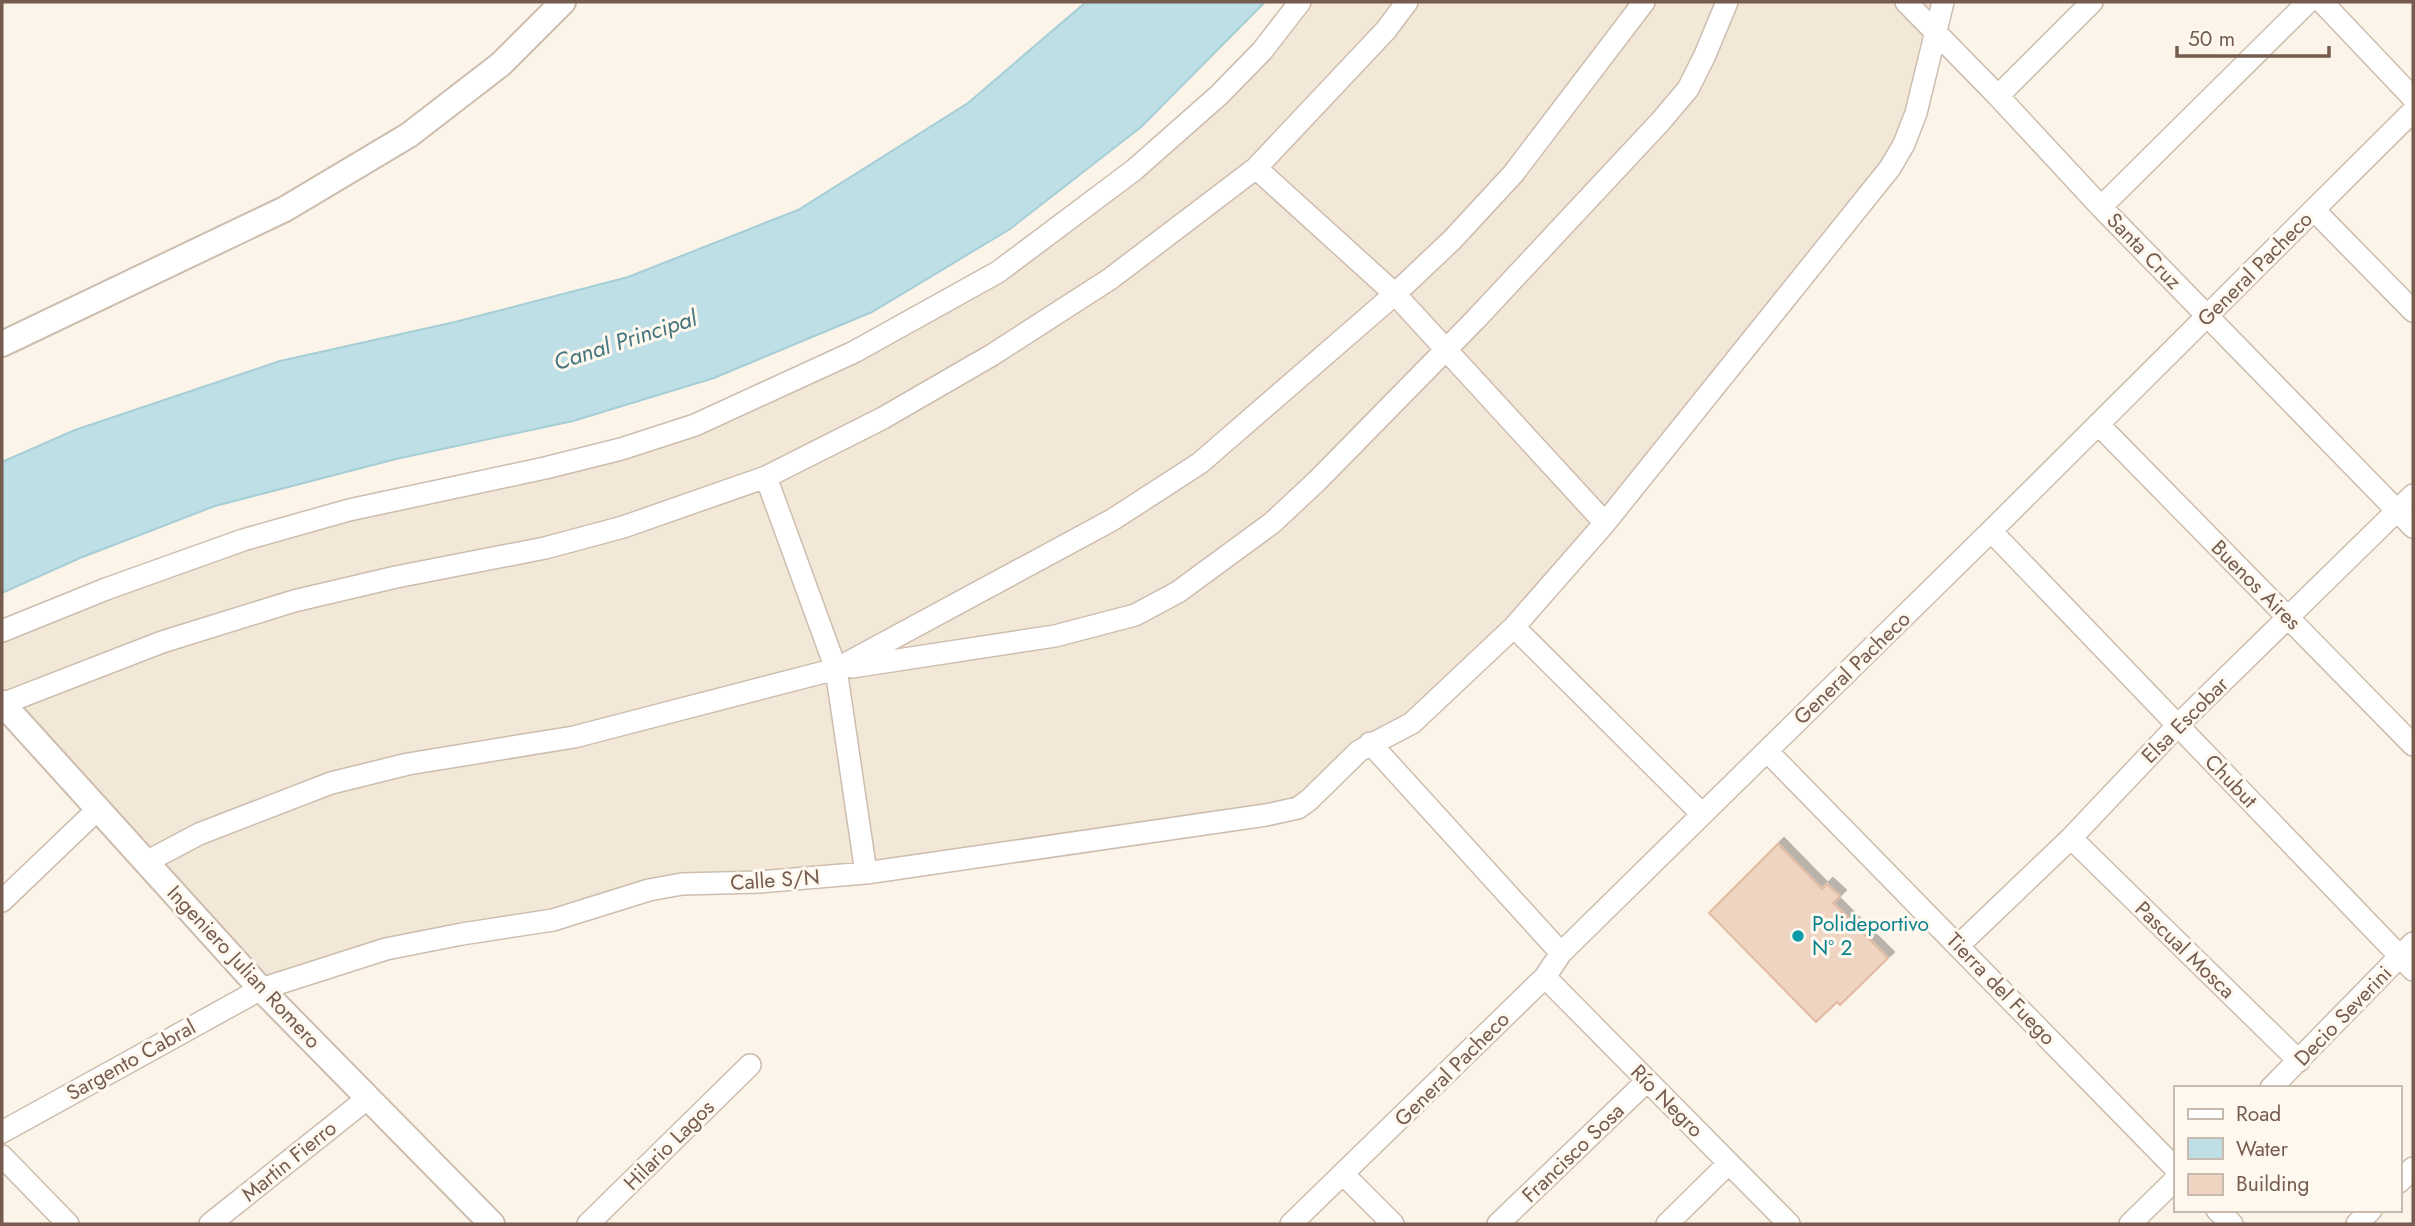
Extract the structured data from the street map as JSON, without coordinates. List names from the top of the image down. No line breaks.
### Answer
{"streets":{"street":["Santa Cruz","General Pacheco","Buenos Aires","Elsa Escobar","Chubut","Calle S/N","Pascual Mosca","Ingeniero Julian Romero","Tierra del Fuego","Decio Severini","Sargento Cabral","Río Negro","Hilario Lagos","Francisco Sosa","Martin Fierro"]},"crossings":[["Santa Cruz","General Pacheco"],["Santa Cruz","Elsa Escobar"],["General Pacheco","Buenos Aires"],["General Pacheco","Chubut"],["General Pacheco","Tierra del Fuego"],["General Pacheco","Río Negro"],["Buenos Aires","Elsa Escobar"],["Elsa Escobar","Chubut"],["Elsa Escobar","Pascual Mosca"],["Elsa Escobar","Tierra del Fuego"],["Chubut","Decio Severini"],["Calle S/N","Ingeniero Julian Romero"],["Calle S/N","Sargento Cabral"],["Pascual Mosca","Decio Severini"],["Ingeniero Julian Romero","Sargento Cabral"],["Ingeniero Julian Romero","Martin Fierro"],["Río Negro","Francisco Sosa"]],"water":["Canal Principal"],"places":["Polideportivo Nº 2"],"legend":["Road","Water","Building"],"scale_bar":"50 m"}
